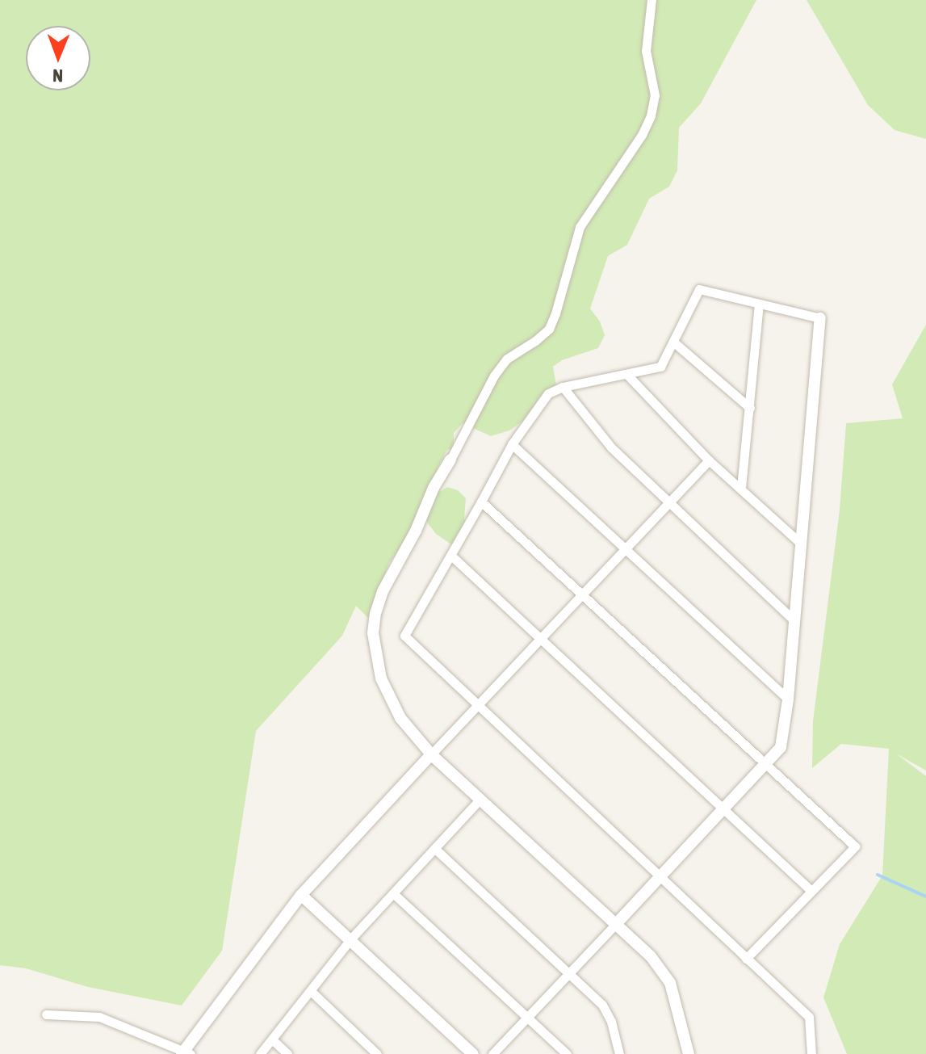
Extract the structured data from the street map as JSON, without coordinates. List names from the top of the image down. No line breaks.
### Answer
{"north":"bottom"}
